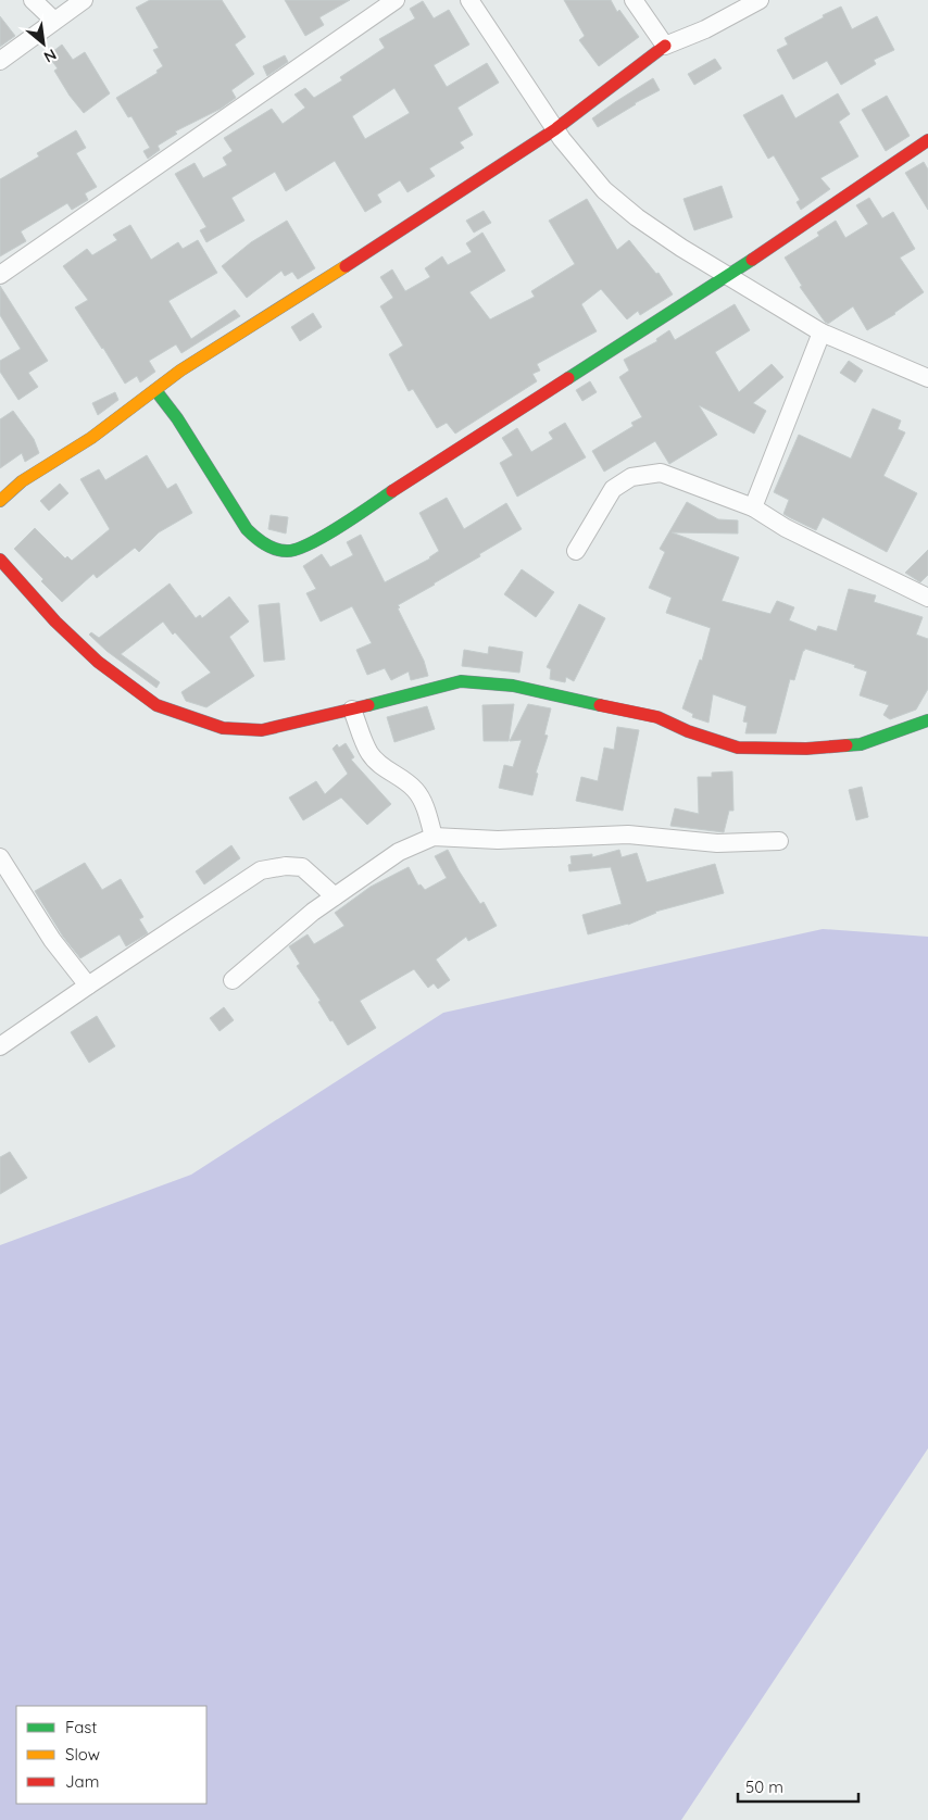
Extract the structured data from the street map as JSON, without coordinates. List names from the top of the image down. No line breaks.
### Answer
{"legend":["Fast","Slow","Jam"],"scale_bar":"50 m","north":"bottom right"}
